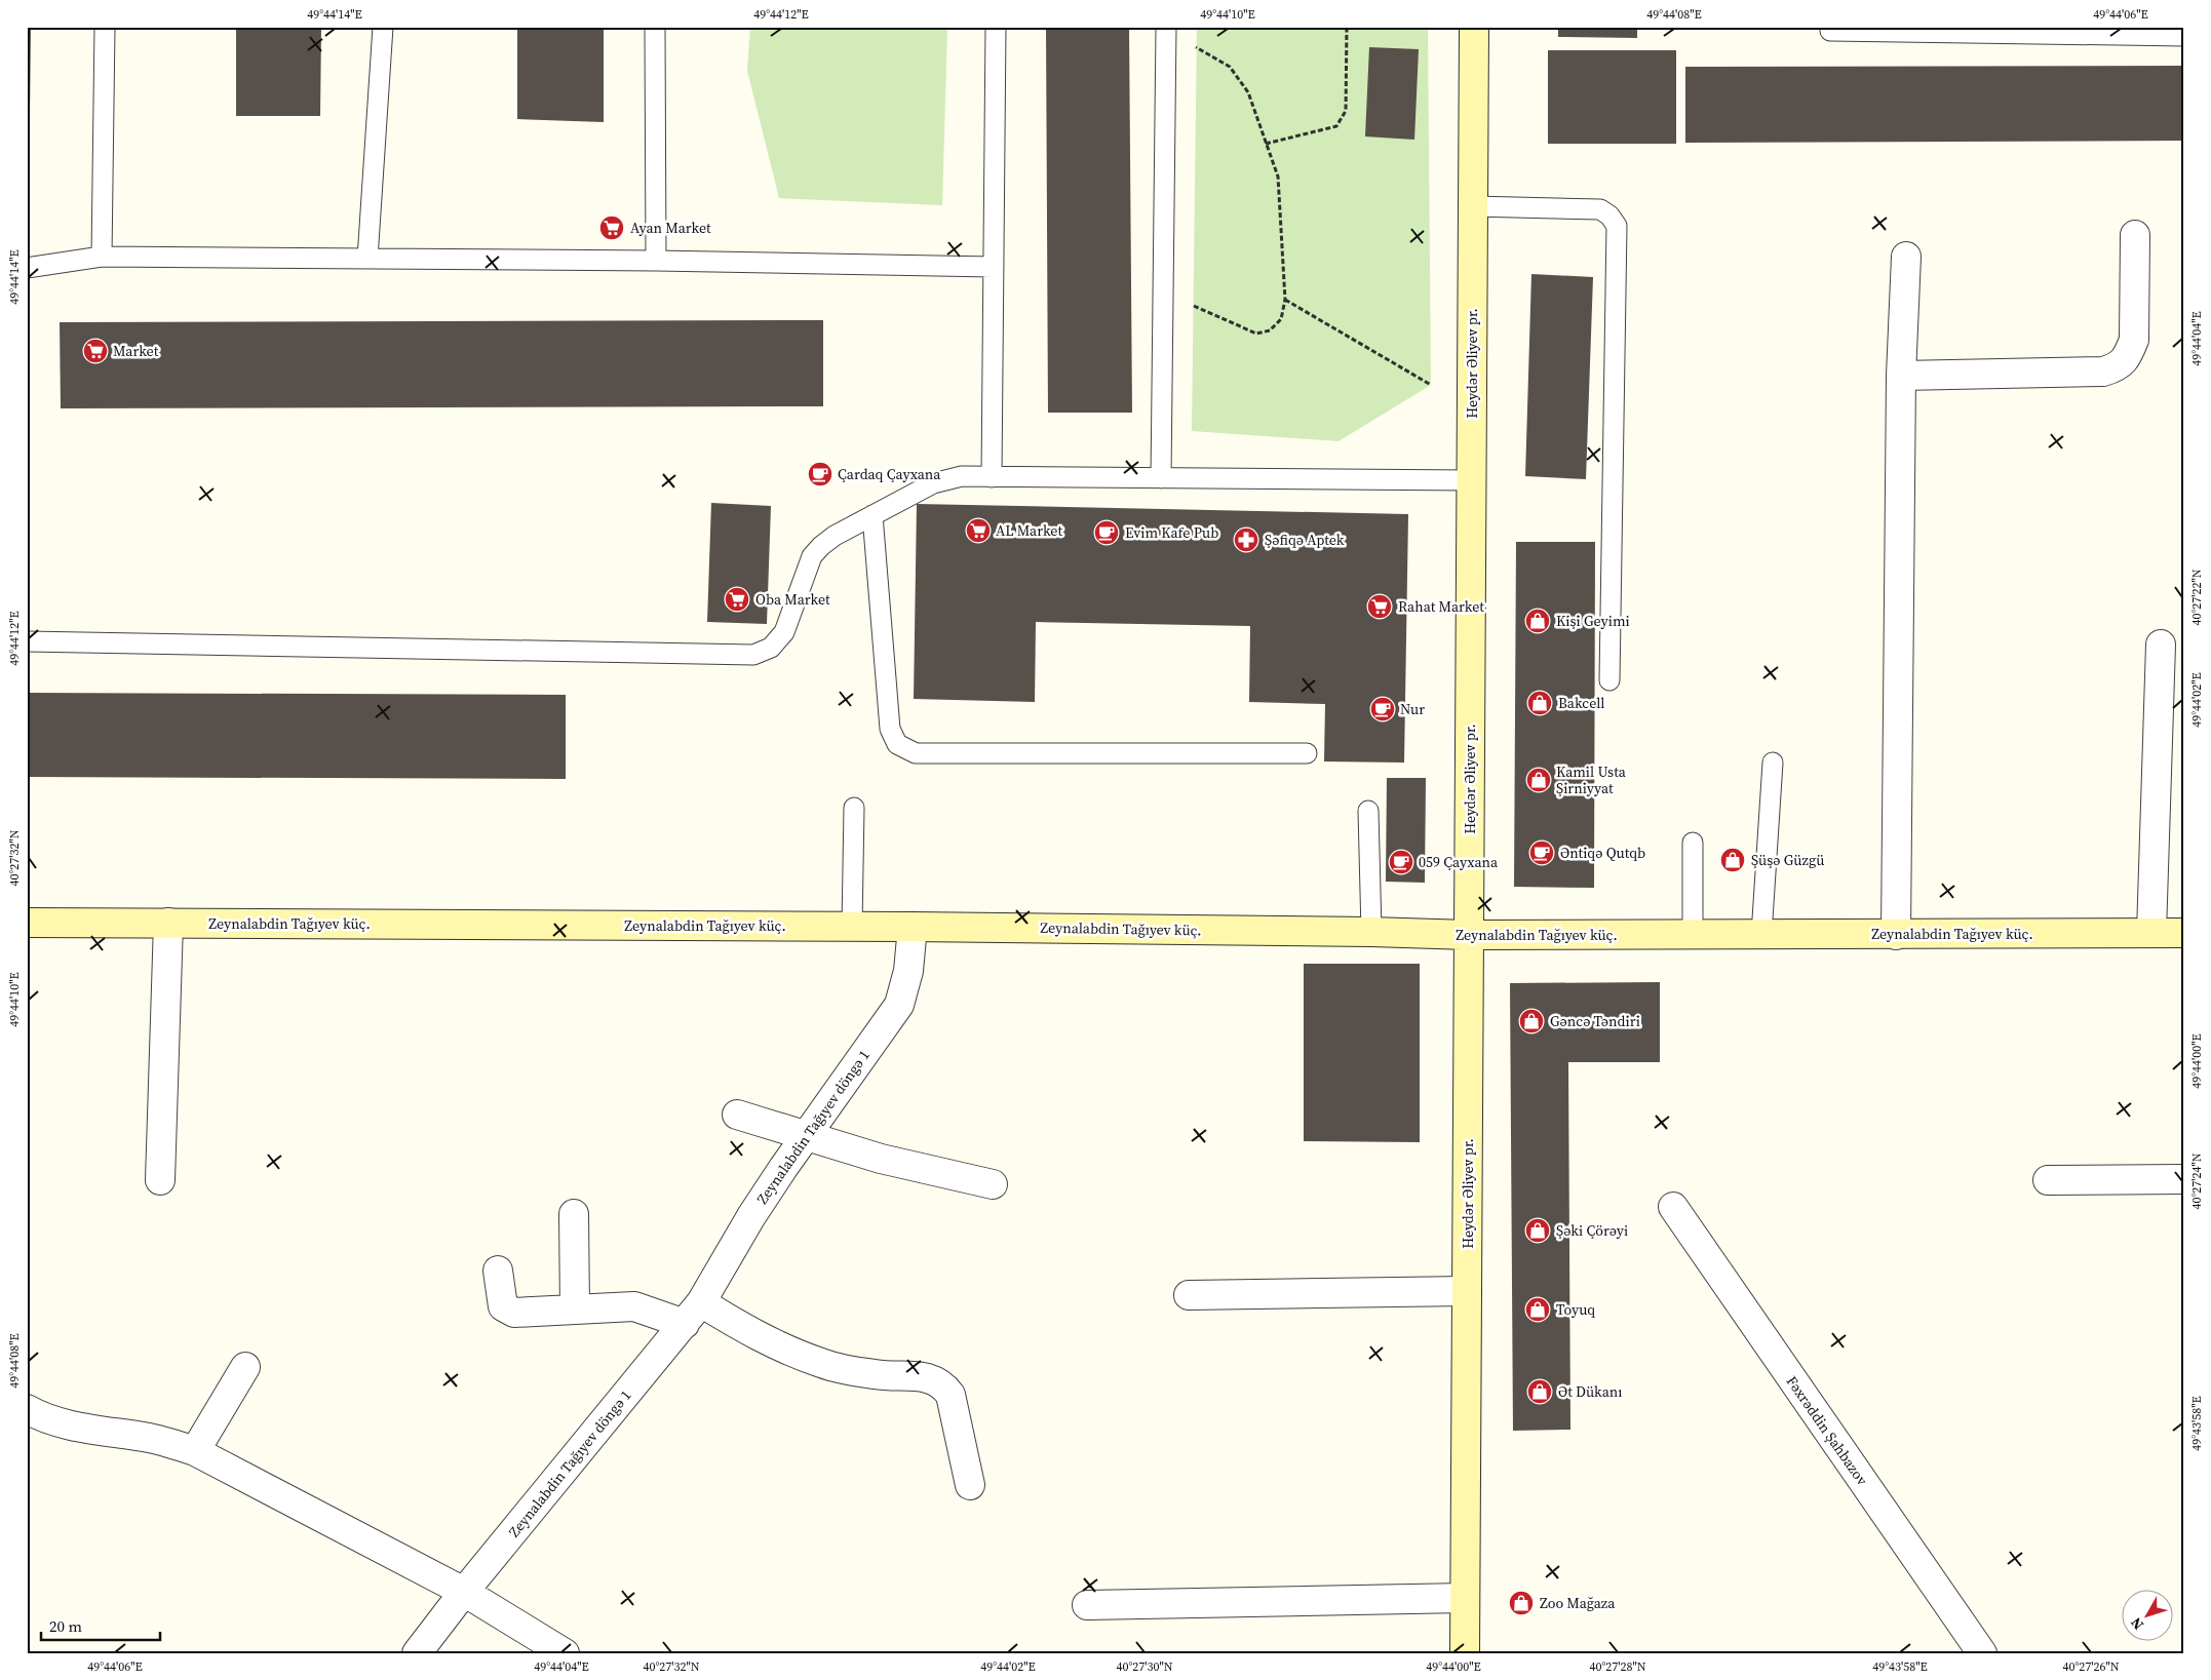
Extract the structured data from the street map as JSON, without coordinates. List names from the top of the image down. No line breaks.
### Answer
{"streets":{"street":["Heydər Əliyev pr.","Zeynalabdin Tağıyev küç.","Zeynalabdin Tağıyev döngə 1","Fəxrəddin Şahbazov"]},"crossings":[["Heydər Əliyev pr.","Zeynalabdin Tağıyev küç."],["Zeynalabdin Tağıyev küç.","Zeynalabdin Tağıyev döngə 1"]],"places":{"supermarket":["Ayan Market","Market","AL Market","Oba Market","Rahat Market"],"cafe":["Çardaq Çayxana","Evim Kafe Pub","Nur","Əntiqə Qutqb","059 Çayxana"],"pharmacy":["Şəfiqə Aptek"],"shop":["Kişi Geyimi","Bakcell","Kamil Usta Şirniyyat","Şüşə Güzgü","Gəncə Təndiri","Şəki Çörəyi","Toyuq","Ət Dükanı","Zoo Mağaza"]},"scale_bar":"20 m","north":"bottom left","coordinates":["49°44'14\"E","49°44'12\"E","49°44'10\"E","49°44'08\"E","49°44'06\"E","49°44'04\"E","40°27'22\"N","49°44'02\"E","40°27'32\"N","49°44'00\"E","40°27'24\"N","49°43'58\"E","40°27'30\"N","40°27'28\"N","40°27'26\"N"]}
